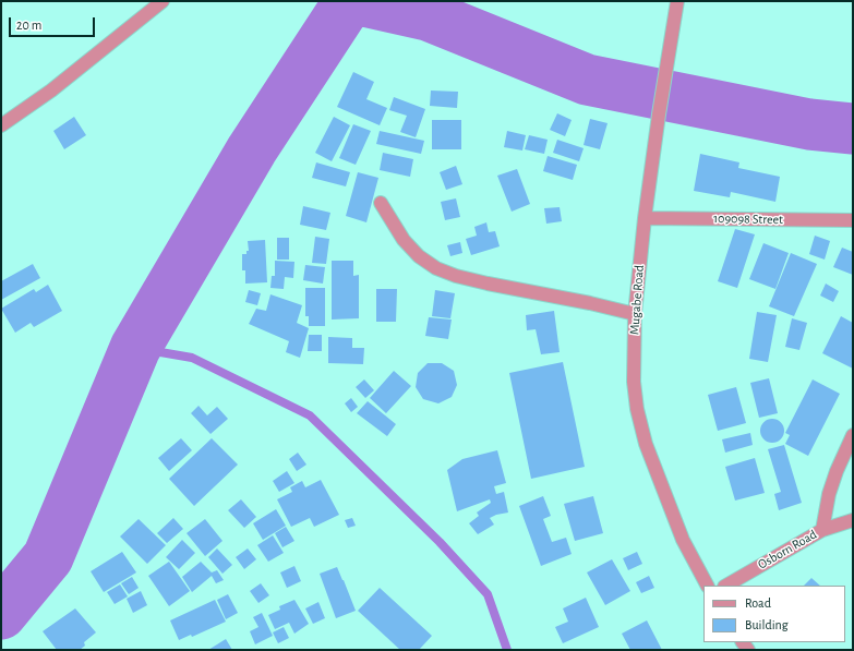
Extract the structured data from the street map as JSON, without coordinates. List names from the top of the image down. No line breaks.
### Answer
{"streets":{"street":["109098 Street","Mugabe Road","Osborn Road"]},"crossings":[["109098 Street","Mugabe Road"]],"legend":["Road","Building"],"scale_bar":"20 m"}
